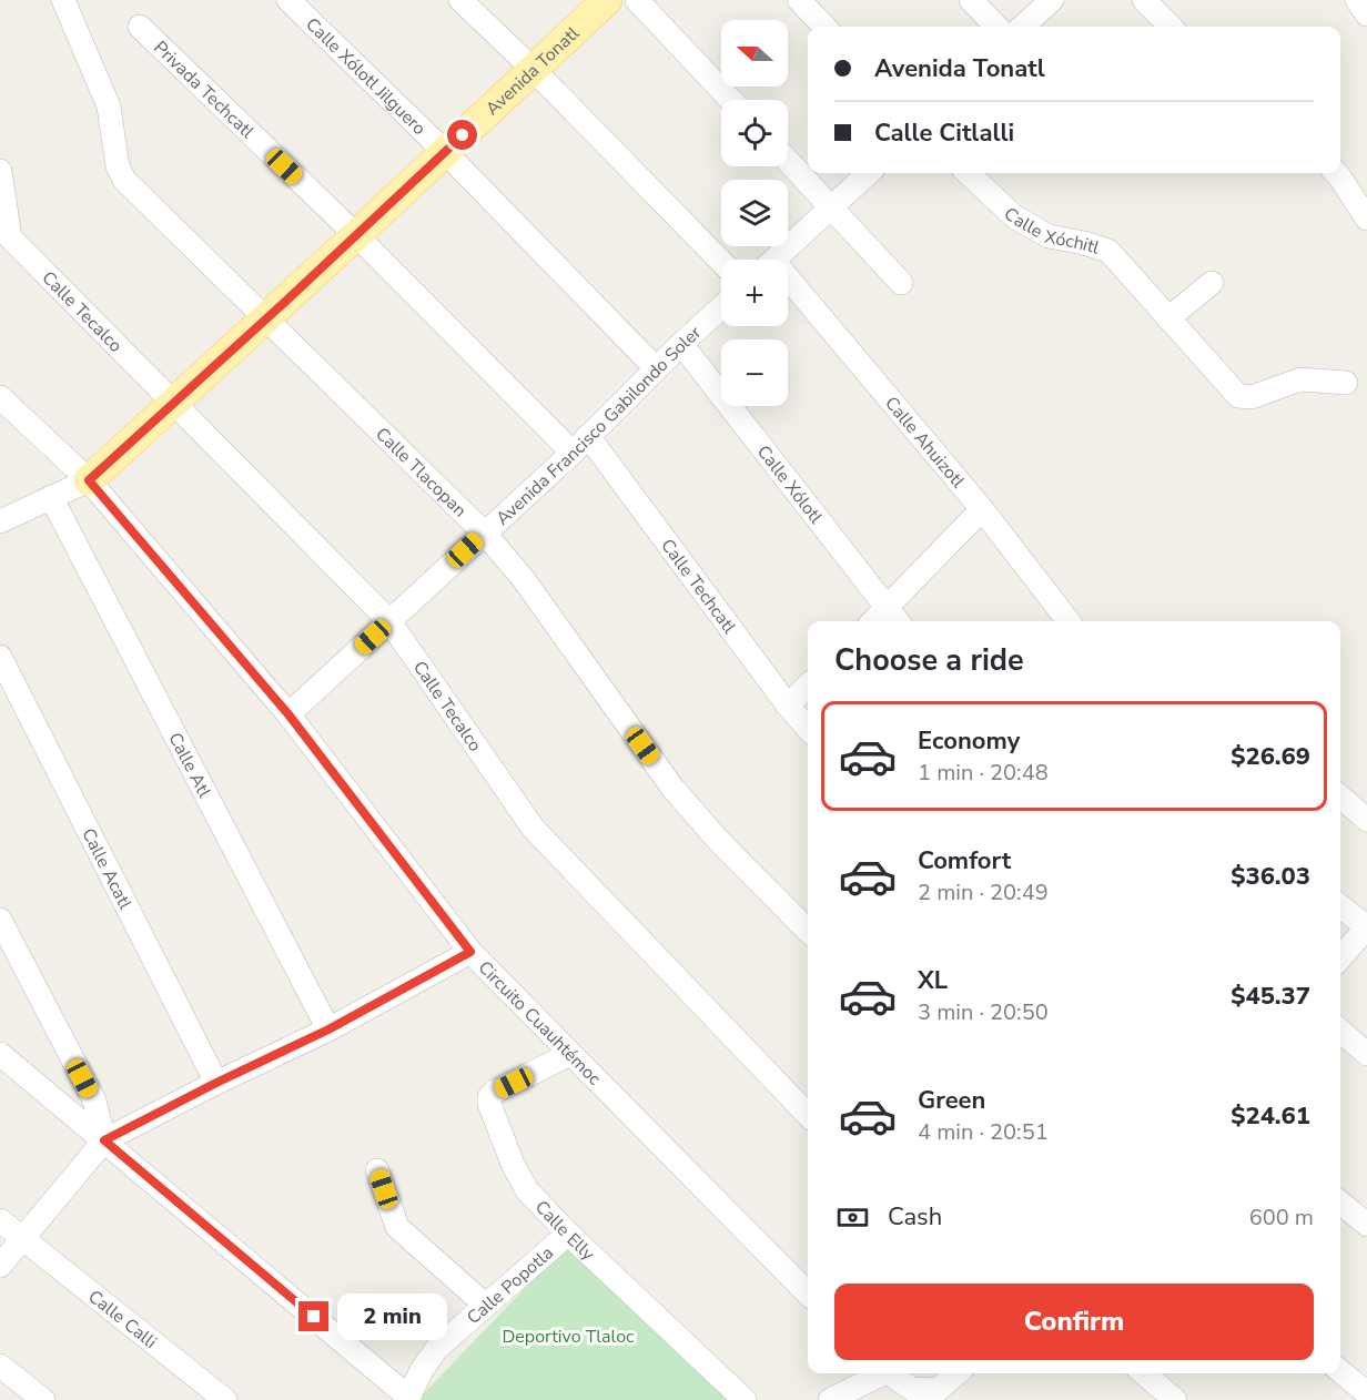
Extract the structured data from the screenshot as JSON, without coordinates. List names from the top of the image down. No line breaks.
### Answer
{"streets":{"main road":["Avenida Tonatl"],"street":["Calle Xólotl Jilguero","Privada Techcatl","Calle Xóchitl","Calle Tecalco","Avenida Francisco Gabilondo Soler","Calle Ahuizotl","Calle Tlacopan","Calle Xólotl","Calle Techcatl","Calle Atl","Calle Acatl","Circuito Cuauhtémoc","Calle Elly","Calle Popotla","Calle Calli"]},"crossings":[["Avenida Tonatl","Calle Xólotl Jilguero"],["Avenida Tonatl","Privada Techcatl"],["Avenida Tonatl","Calle Tecalco"],["Avenida Tonatl","Calle Tlacopan"],["Avenida Tonatl","Calle Techcatl"],["Avenida Tonatl","Calle Atl"],["Avenida Tonatl","Circuito Cuauhtémoc"],["Privada Techcatl","Calle Techcatl"],["Calle Tecalco","Avenida Francisco Gabilondo Soler"],["Avenida Francisco Gabilondo Soler","Calle Tlacopan"],["Avenida Francisco Gabilondo Soler","Calle Xólotl"],["Avenida Francisco Gabilondo Soler","Calle Techcatl"],["Avenida Francisco Gabilondo Soler","Circuito Cuauhtémoc"],["Circuito Cuauhtémoc","Calle Elly"],["Calle Elly","Calle Popotla"]],"parks":["Deportivo Tlaloc"],"north":"left","page":{"map_buttons":["+","−"],"banner":["Avenida Tonatl","Calle Citlalli"],"heading":"Choose a ride","list":[{"name":"Economy","note":"1 min · 20:48","value":"$26.69"},{"name":"Comfort","note":"2 min · 20:49","value":"$36.03"},{"name":"XL","note":"3 min · 20:50","value":"$45.37"},{"name":"Green","note":"4 min · 20:51","value":"$24.61"}],"pay":["Cash","600 m"],"buttons":"Confirm","bubble":"2 min"}}
